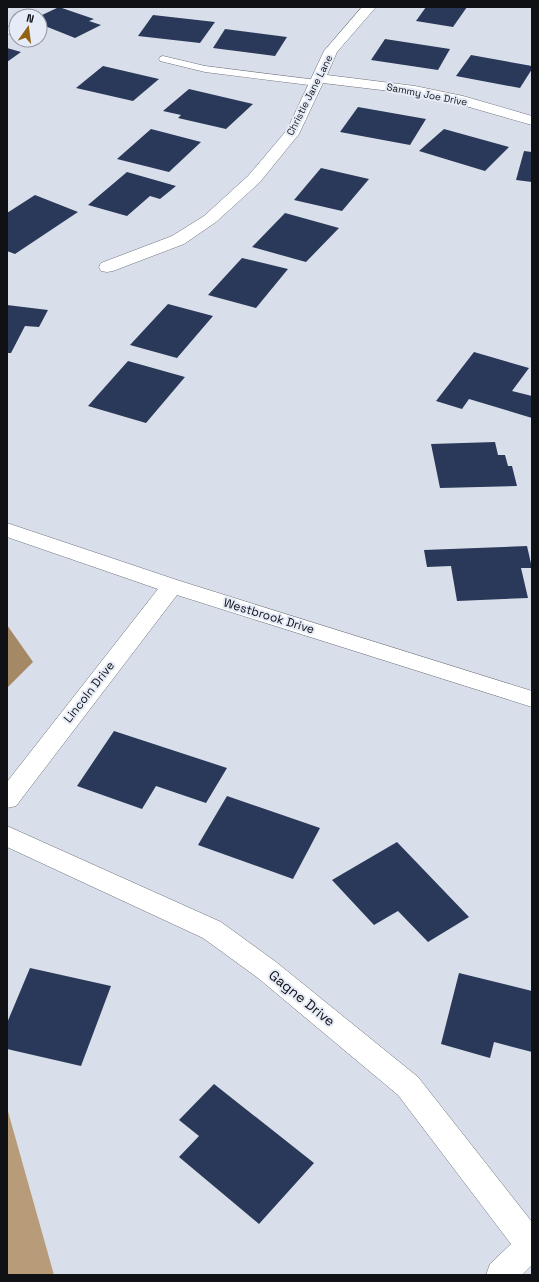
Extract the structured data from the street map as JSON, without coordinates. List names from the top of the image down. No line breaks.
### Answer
{"streets":{"street":["Sammy Joe Drive","Christie Jane Lane","Westbrook Drive","Lincoln Drive","Gagne Drive"]},"crossings":[["Sammy Joe Drive","Christie Jane Lane"],["Westbrook Drive","Lincoln Drive"]],"north":"top"}
